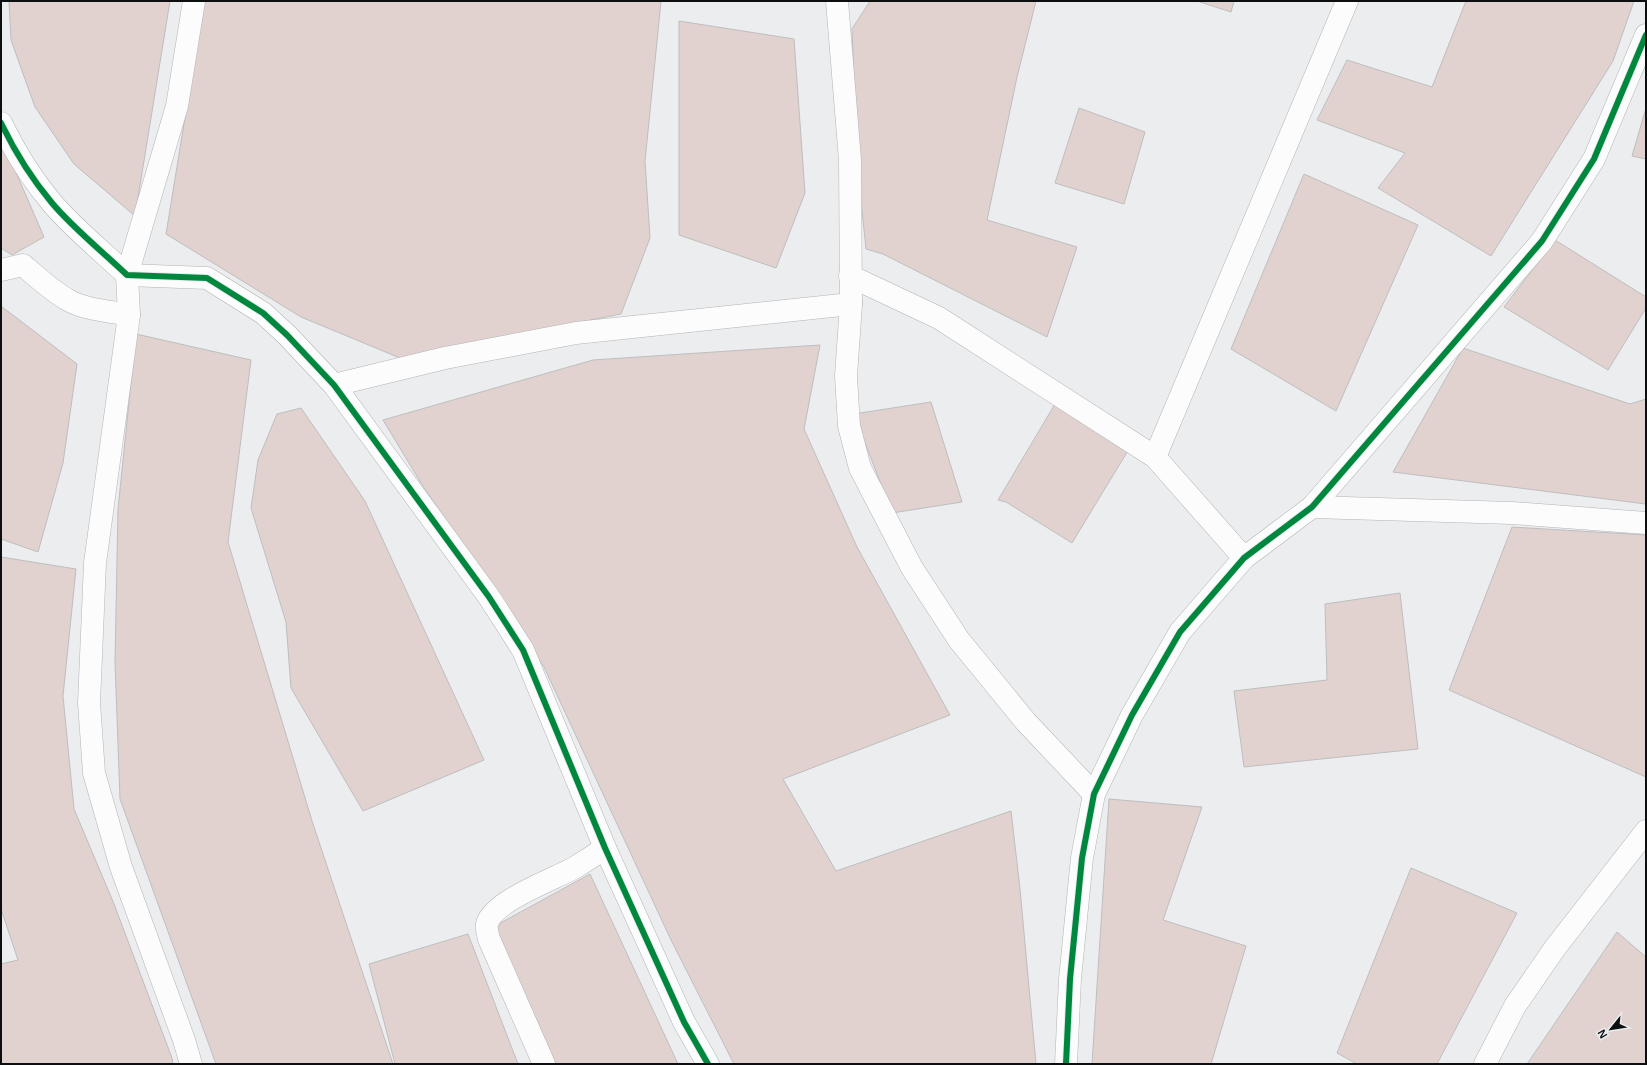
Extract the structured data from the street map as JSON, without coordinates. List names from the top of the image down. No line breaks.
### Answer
{"north":"bottom left"}
